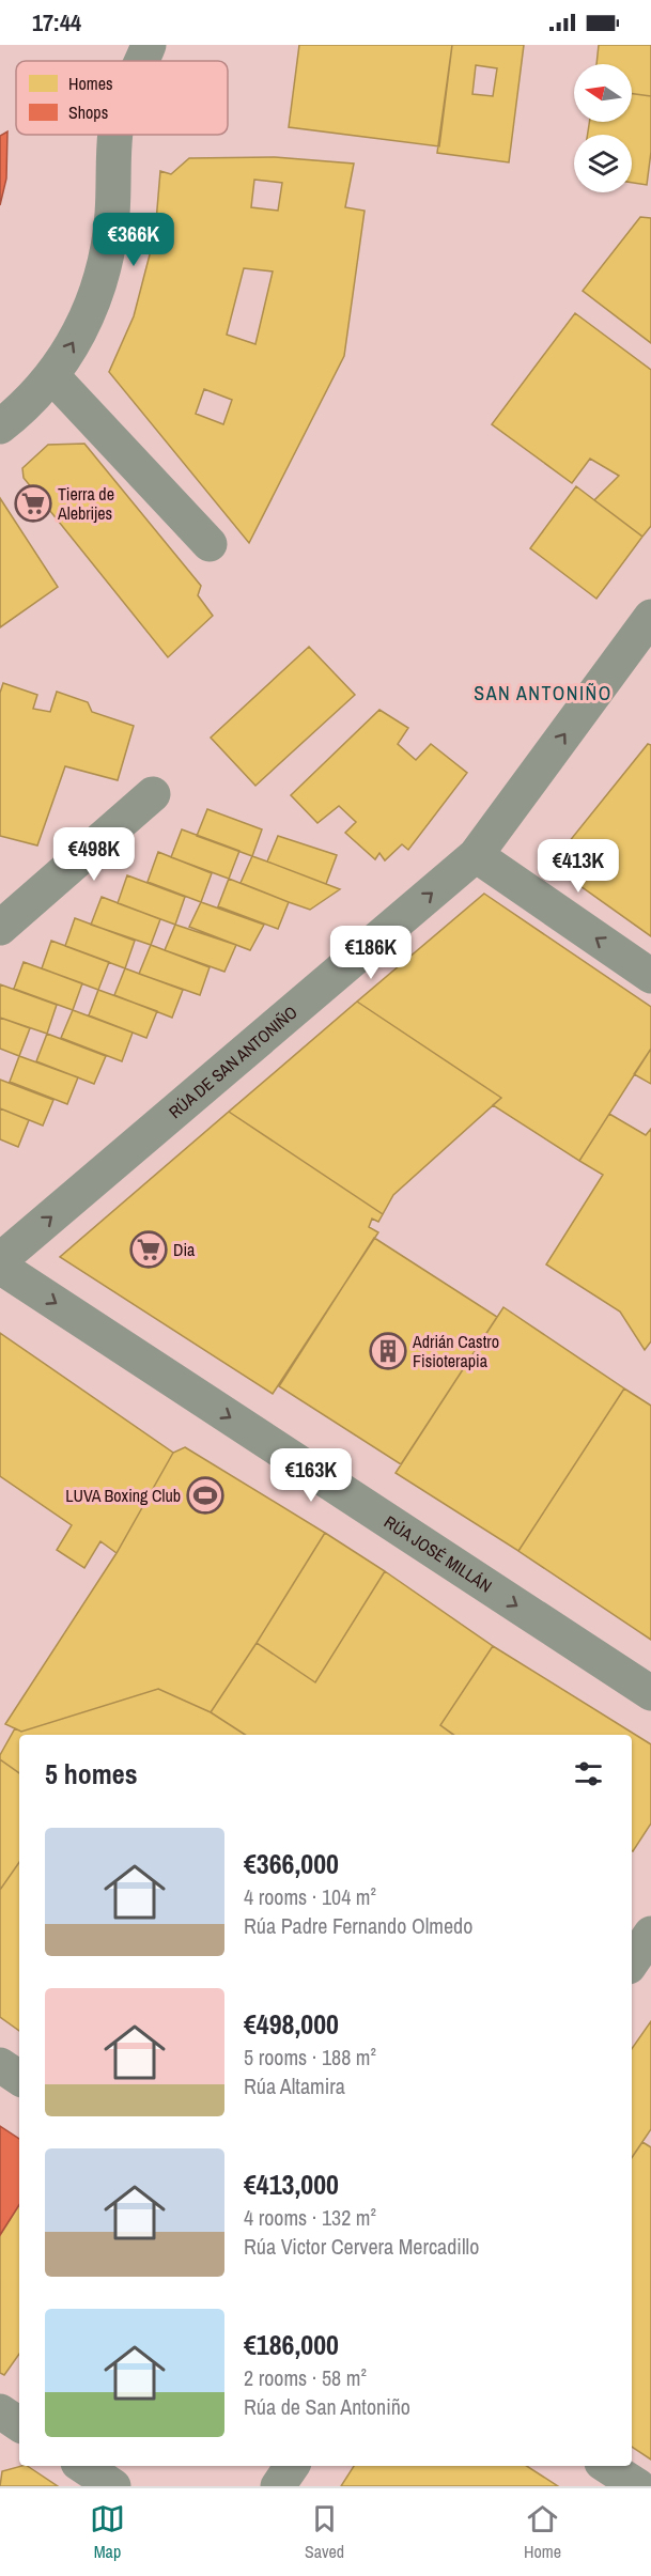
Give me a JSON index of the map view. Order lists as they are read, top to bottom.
{
  "streets": {
    "street": ["RÚA DE SAN ANTONIÑO", "RÚA JOSÉ MILLÁN"]
  },
  "one_way": ["RÚA DE SAN ANTONIÑO", "RÚA JOSÉ MILLÁN"],
  "districts": ["SAN ANTONIÑO"],
  "places": {
    "supermarket": ["Tierra de Alebrijes", "Dia"],
    "building": ["Adrián Castro Fisioterapia"],
    "sports": ["LUVA Boxing Club"]
  },
  "legend": ["Homes", "Shops"],
  "north": "left",
  "page": {
    "status": "17:44",
    "price": [
      "€366K",
      "€498K",
      "€413K",
      "€186K",
      "€163K"
    ],
    "heading": "5 homes",
    "list": [
      {
        "name": "€366,000",
        "note": "4 rooms · 104 m² · Rúa Padre Fernando Olmedo"
      },
      {
        "name": "€498,000",
        "note": "5 rooms · 188 m² · Rúa Altamira"
      },
      {
        "name": "€413,000",
        "note": "4 rooms · 132 m² · Rúa Victor Cervera Mercadillo"
      },
      {
        "name": "€186,000",
        "note": "2 rooms · 58 m² · Rúa de San Antoniño"
      }
    ],
    "tabs": ["Map", "Saved", "Home"]
  }
}
